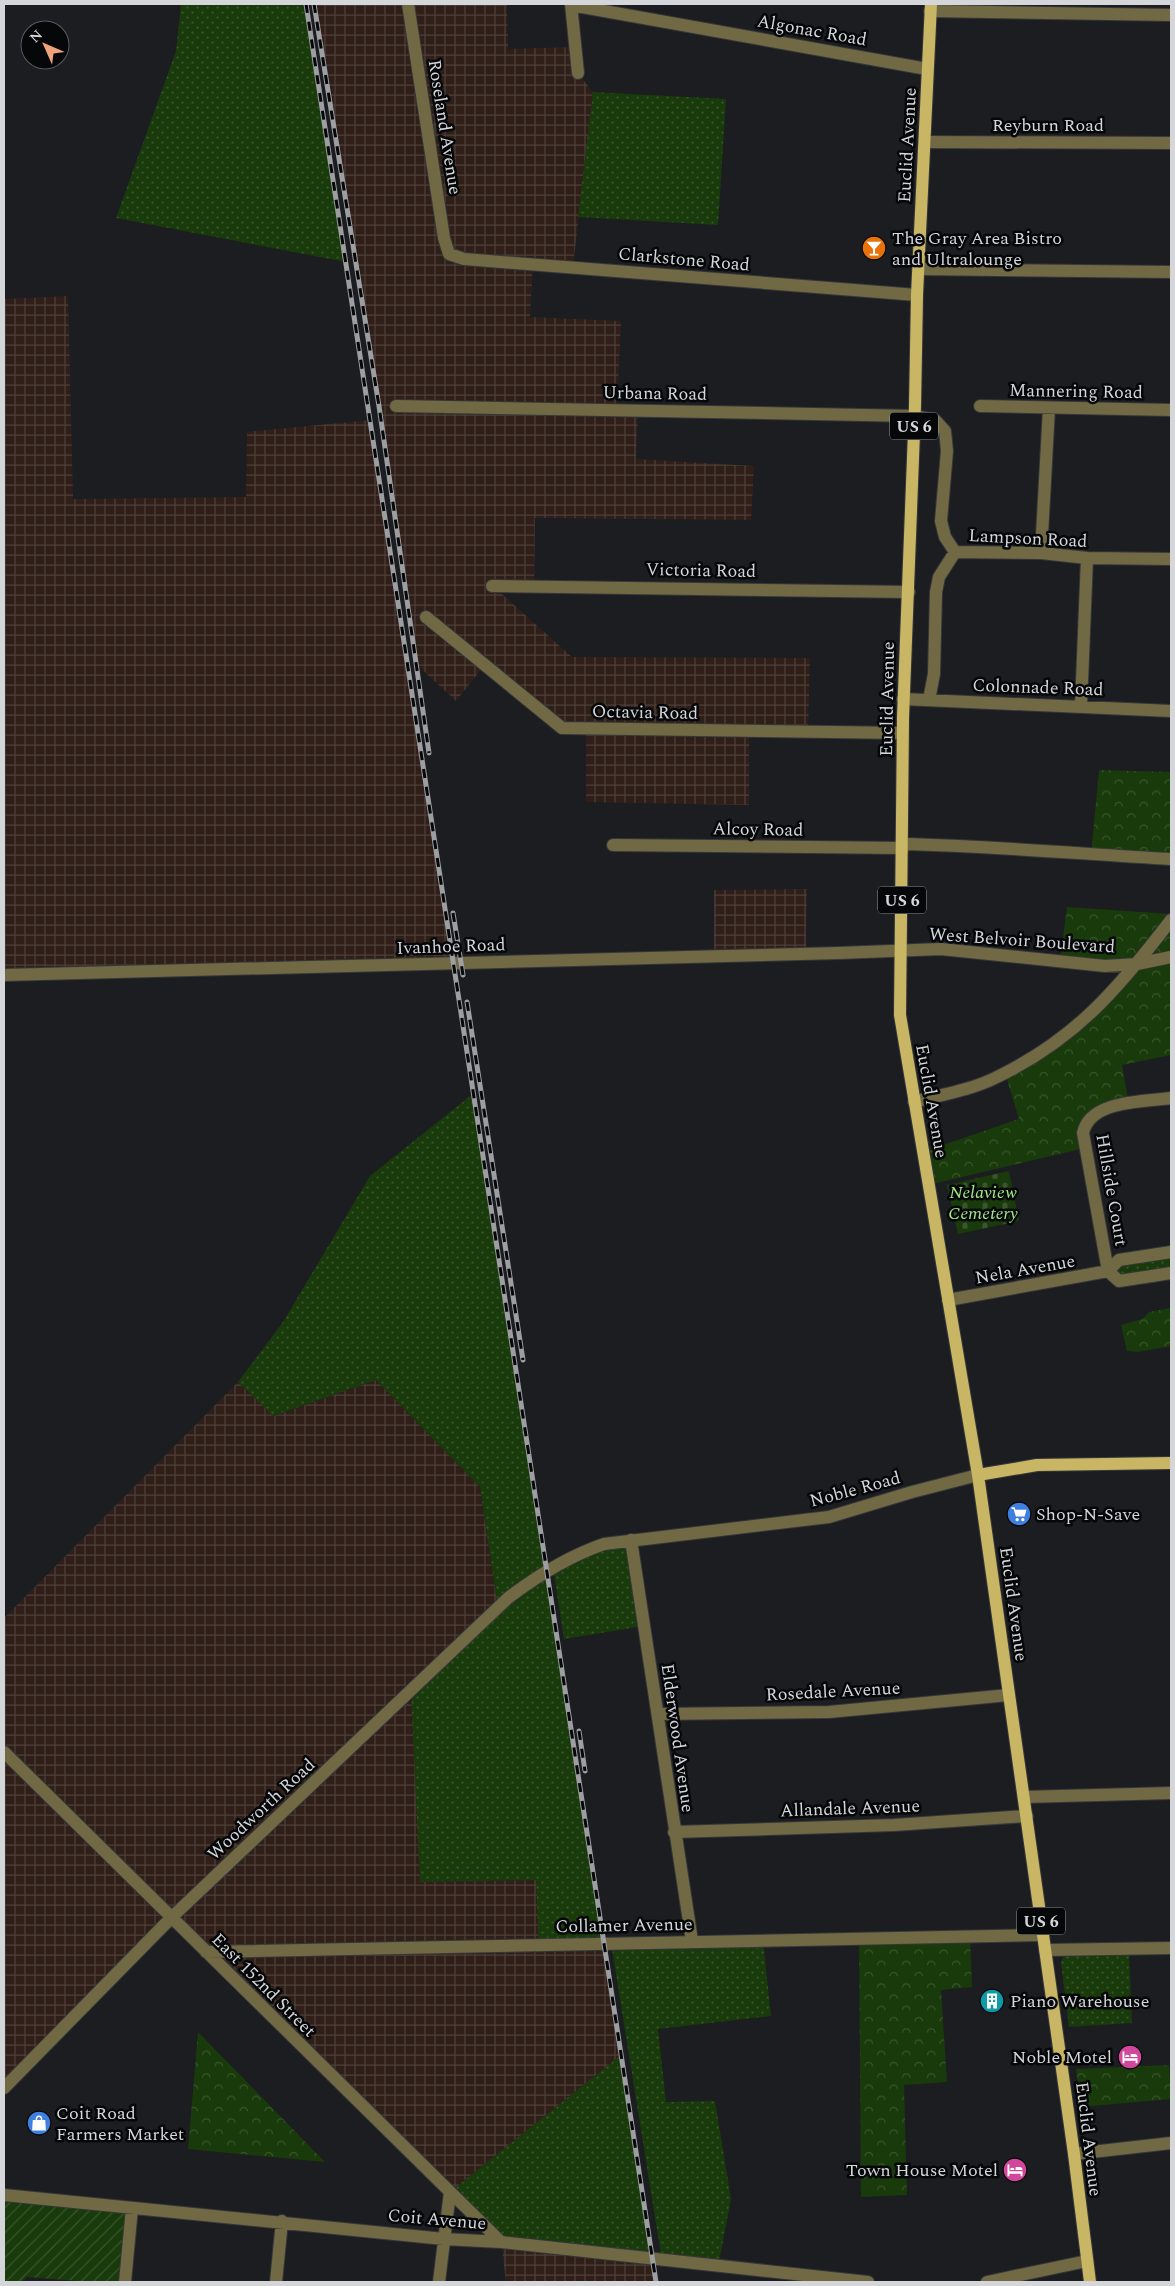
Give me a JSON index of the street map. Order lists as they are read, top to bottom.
{
  "streets": {
    "main road": ["Euclid Avenue", "US 6", "Noble Road"],
    "street": [
      "Algonac Road",
      "Reyburn Road",
      "Roseland Avenue",
      "Clarkstone Road",
      "Mannering Road",
      "Urbana Road",
      "Lampson Road",
      "Victoria Road",
      "Colonnade Road",
      "Octavia Road",
      "Alcoy Road",
      "West Belvoir Boulevard",
      "Ivanhoe Road",
      "Hillside Court",
      "Nela Avenue",
      "Rosedale Avenue",
      "Elderwood Avenue",
      "Allandale Avenue",
      "Woodworth Road",
      "Collamer Avenue",
      "East 152nd Street",
      "Coit Avenue"
    ]
  },
  "crossings": [
    ["Algonac Road", "Euclid Avenue"],
    ["Reyburn Road", "Euclid Avenue"],
    ["Roseland Avenue", "Clarkstone Road"],
    ["Euclid Avenue", "Clarkstone Road"],
    ["Euclid Avenue", "Urbana Road"],
    ["Euclid Avenue", "Lampson Road"],
    ["Euclid Avenue", "Victoria Road"],
    ["Euclid Avenue", "Colonnade Road"],
    ["Euclid Avenue", "Octavia Road"],
    ["Euclid Avenue", "Alcoy Road"],
    ["Euclid Avenue", "West Belvoir Boulevard"],
    ["Euclid Avenue", "Ivanhoe Road"],
    ["Euclid Avenue", "Nela Avenue"],
    ["Euclid Avenue", "Noble Road"],
    ["Euclid Avenue", "Rosedale Avenue"],
    ["Euclid Avenue", "Allandale Avenue"],
    ["Euclid Avenue", "Collamer Avenue"],
    ["Urbana Road", "Lampson Road"],
    ["West Belvoir Boulevard", "Ivanhoe Road"],
    ["Hillside Court", "Nela Avenue"],
    ["Noble Road", "Elderwood Avenue"],
    ["Noble Road", "Woodworth Road"],
    ["Rosedale Avenue", "Elderwood Avenue"],
    ["Elderwood Avenue", "Allandale Avenue"],
    ["Elderwood Avenue", "Collamer Avenue"],
    ["Woodworth Road", "East 152nd Street"],
    ["Collamer Avenue", "East 152nd Street"],
    ["East 152nd Street", "Coit Avenue"]
  ],
  "parks": ["Nelaview Cemetery"],
  "places": {
    "bar": ["The Gray Area Bistro and Ultralounge"],
    "supermarket": ["Shop-N-Save"],
    "building": ["Piano Warehouse"],
    "hotel": ["Noble Motel", "Town House Motel"],
    "shop": ["Coit Road Farmers Market"]
  },
  "north": "top left"
}
